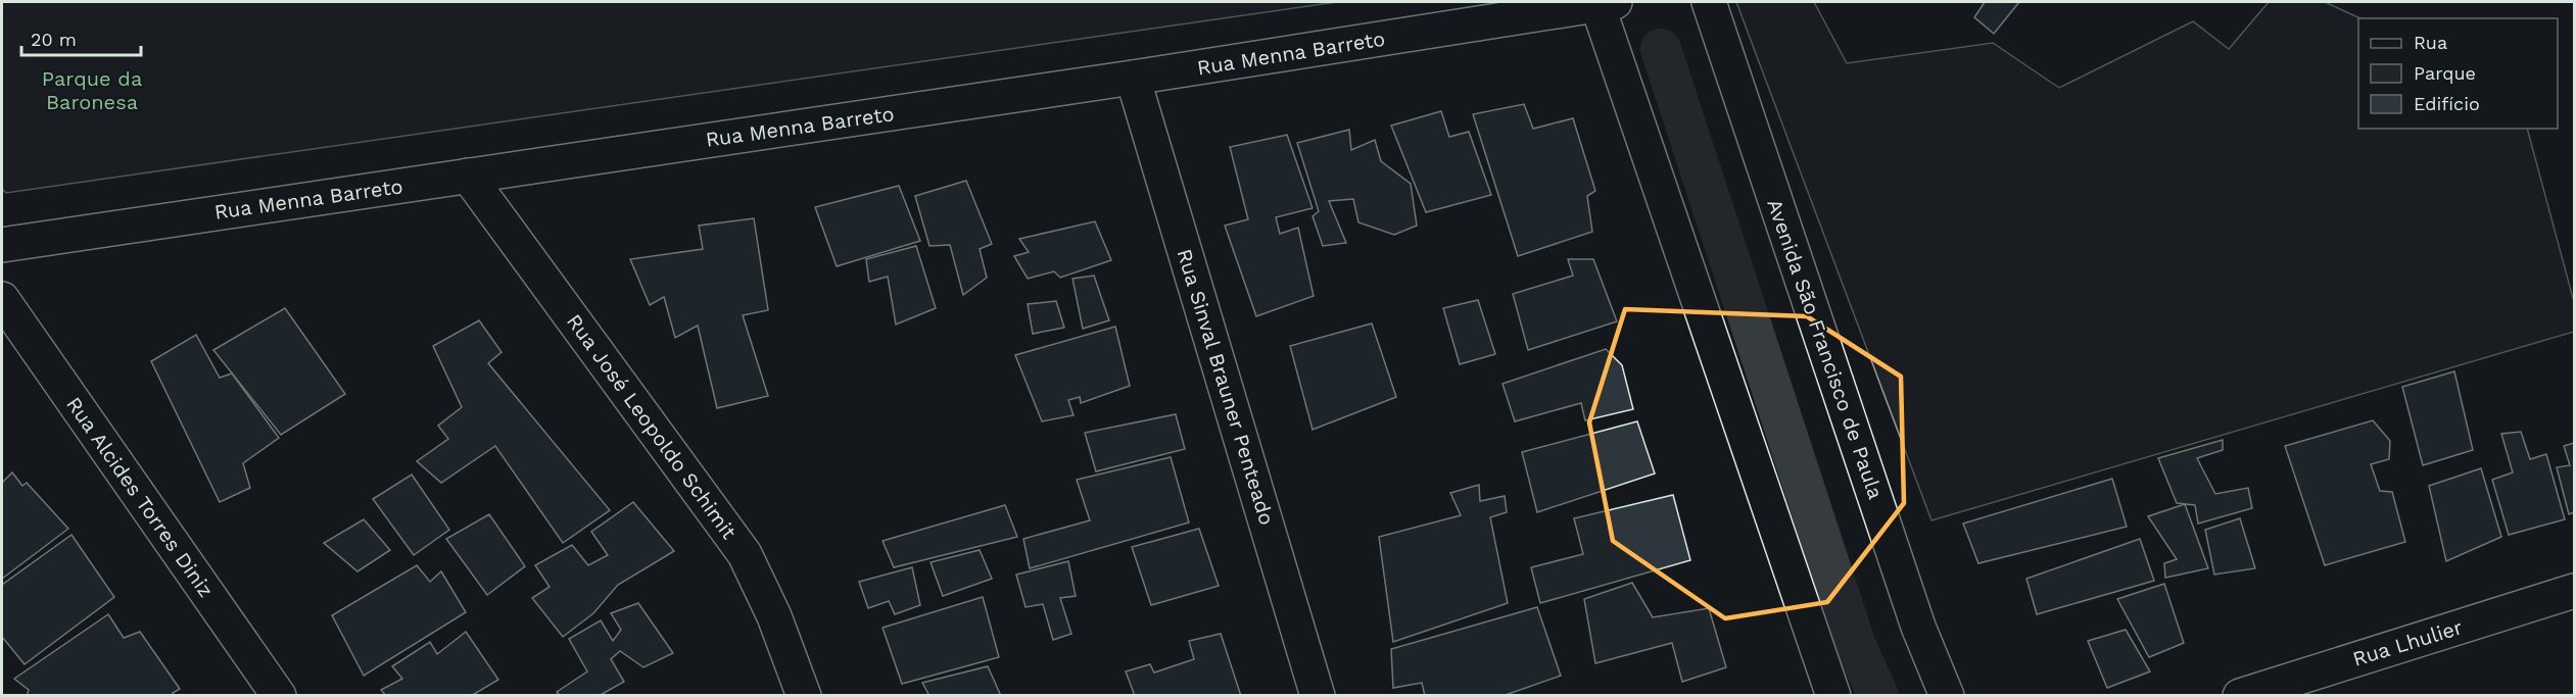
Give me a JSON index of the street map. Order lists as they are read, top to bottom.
{
  "streets": {
    "street": [
      "Rua Menna Barreto",
      "Avenida São Francisco de Paula",
      "Rua Sinval Brauner Penteado",
      "Rua José Leopoldo Schimit",
      "Rua Alcides Torres Diniz",
      "Rua Lhulier"
    ]
  },
  "crossings": [
    ["Rua Menna Barreto", "Rua Sinval Brauner Penteado"],
    ["Rua Menna Barreto", "Rua José Leopoldo Schimit"]
  ],
  "parks": ["Parque da Baronesa"],
  "legend": ["Rua", "Parque", "Edifício"],
  "scale_bar": "20 m"
}
